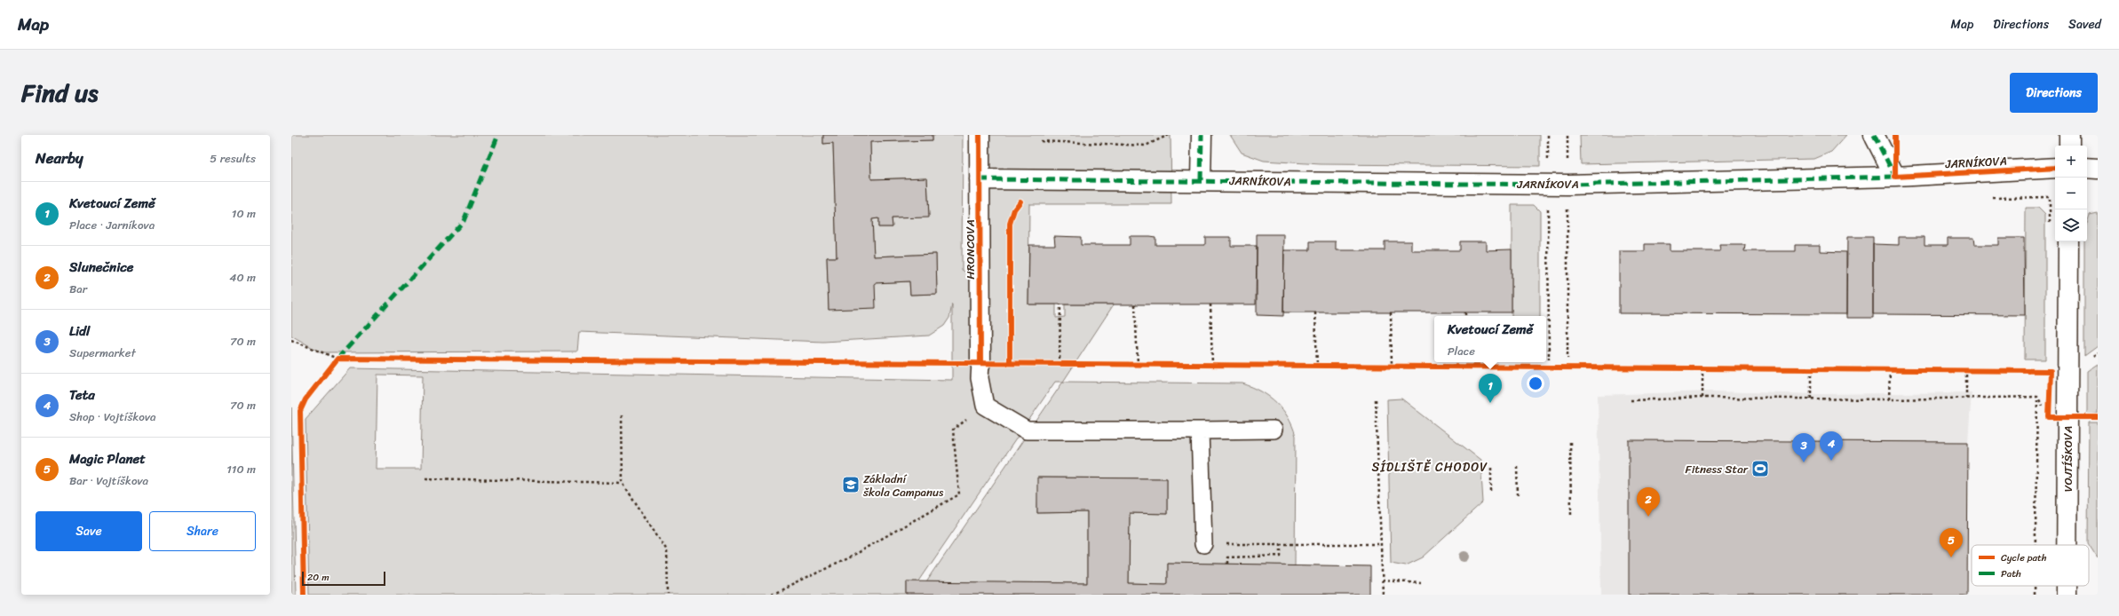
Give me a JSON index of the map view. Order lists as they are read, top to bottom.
{
  "streets": {
    "street": ["JARNÍKOVA", "HRONCOVA", "VOJTÍŠKOVA"]
  },
  "crossings": [
    ["JARNÍKOVA", "HRONCOVA"]
  ],
  "districts": ["SÍDLIŠTĚ CHODOV"],
  "places": {
    "sports": ["Fitness Star"],
    "school or university": ["Základní škola Campanus"]
  },
  "legend": ["Cycle path", "Path"],
  "scale_bar": "20 m",
  "page": {
    "header": "Map",
    "nav": ["Map", "Directions", "Saved"],
    "title": "Find us",
    "buttons": [
      "Directions",
      ["Save", "Share"]
    ],
    "heading": ["Nearby", "5 results"],
    "map_buttons": ["+", "−"],
    "list": [
      {
        "mark": "1",
        "name": "Kvetoucí Země",
        "note": "Place · Jarníkova",
        "value": "10 m"
      },
      {
        "mark": "2",
        "name": "Slunečnice",
        "note": "Bar",
        "value": "40 m"
      },
      {
        "mark": "3",
        "name": "Lidl",
        "note": "Supermarket",
        "value": "70 m"
      },
      {
        "mark": "4",
        "name": "Teta",
        "note": "Shop · Vojtíškova",
        "value": "70 m"
      },
      {
        "mark": "5",
        "name": "Magic Planet",
        "note": "Bar · Vojtíškova",
        "value": "110 m"
      }
    ],
    "popup": ["Kvetoucí Země", "Place"],
    "pins": [
      "1",
      "4",
      "3",
      "2",
      "5"
    ],
    "scale": "20 m"
  }
}
